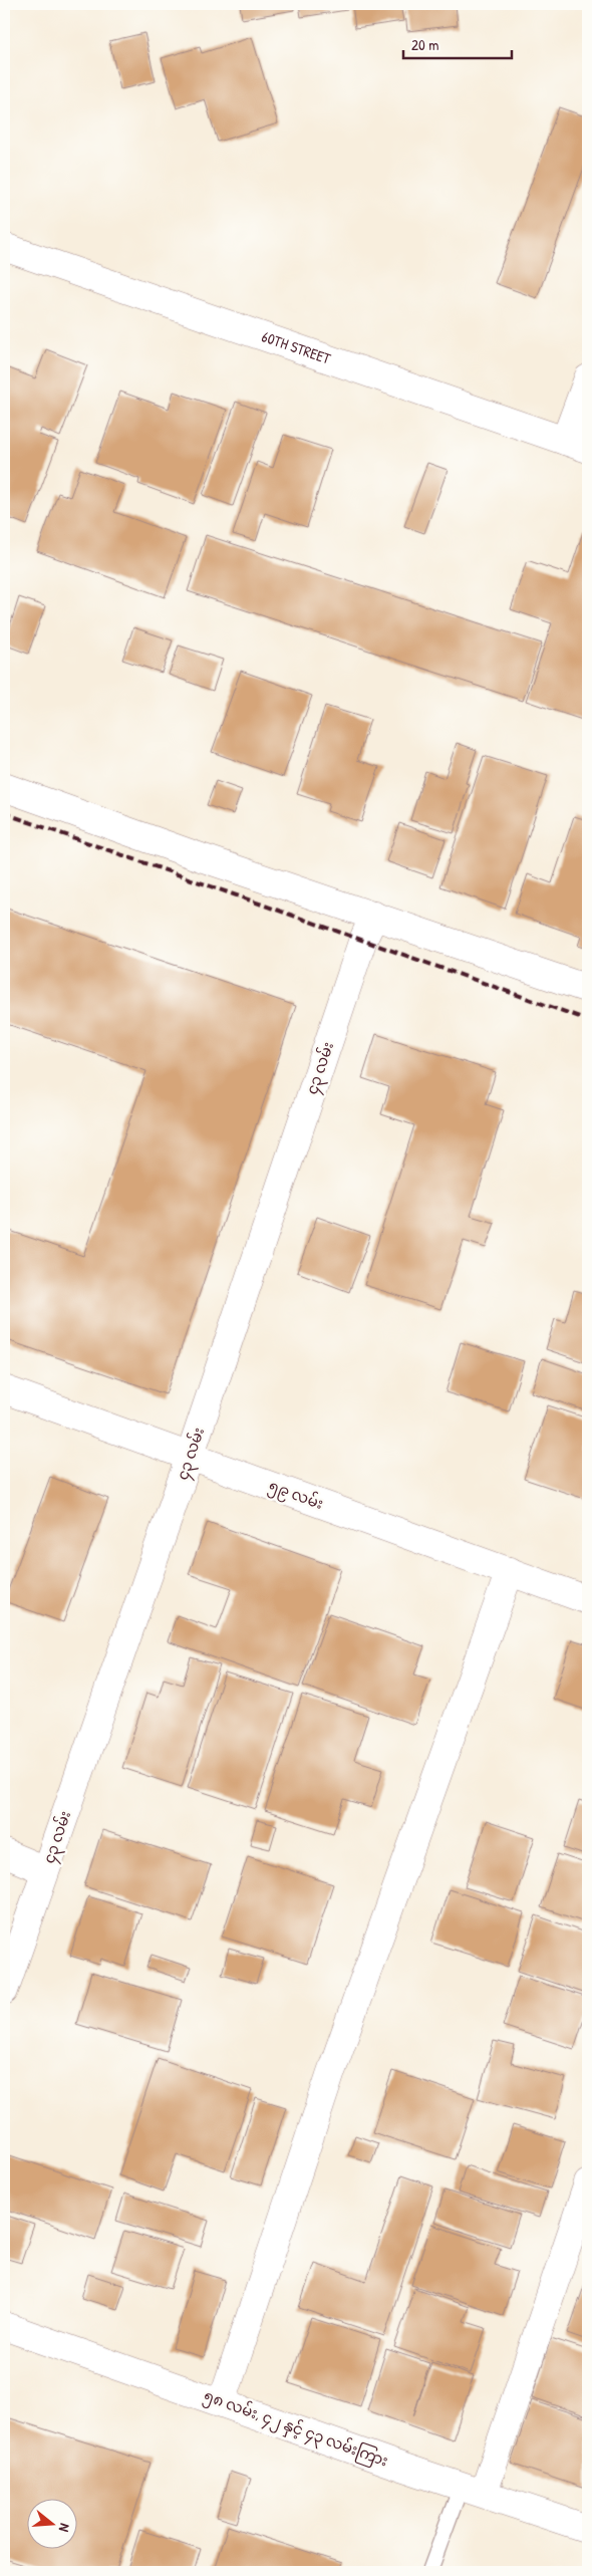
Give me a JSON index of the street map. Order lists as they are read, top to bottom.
{
  "streets": {
    "street": [
      "60TH STREET",
      "၄၃ လမ်း",
      "၅၉ လမ်း",
      "၅၈ လမ်း, ၄၂ နှင့် ၄၃ လမ်းကြား"
    ]
  },
  "crossings": [
    ["၄၃ လမ်း", "၅၉ လမ်း"]
  ],
  "scale_bar": "20 m",
  "north": "right"
}
